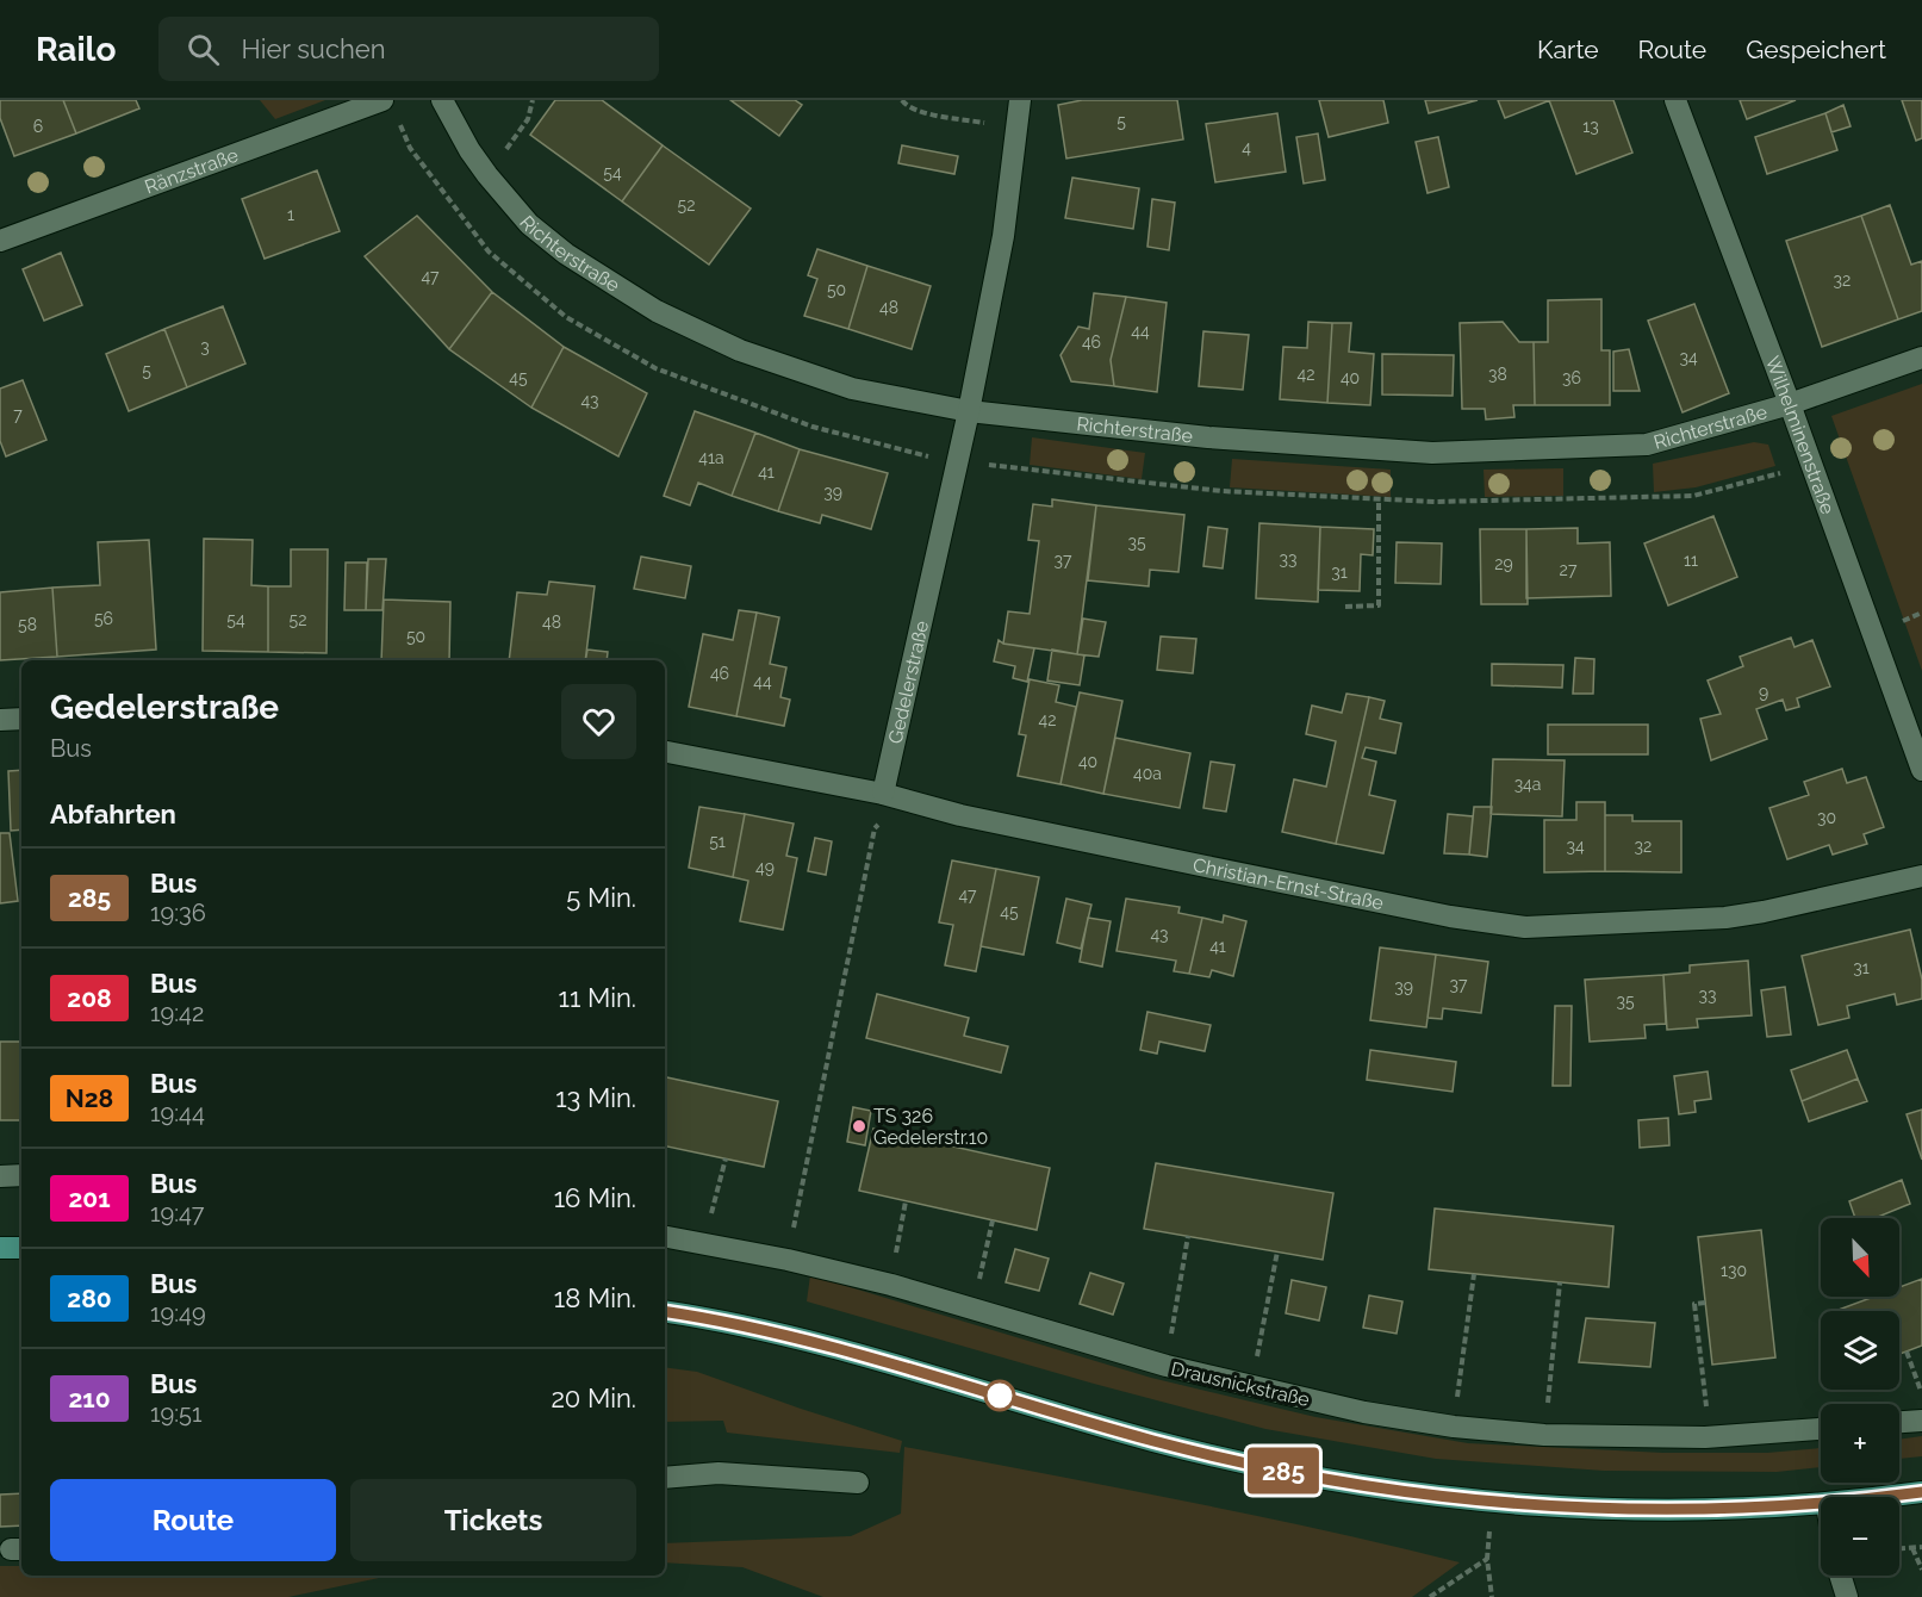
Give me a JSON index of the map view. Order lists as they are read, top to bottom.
{
  "streets": {
    "street": [
      "Ränzstraße",
      "Richterstraße",
      "Wilhelminenstraße",
      "Gedelerstraße",
      "Christian-Ernst-Straße",
      "Drausnickstraße"
    ]
  },
  "crossings": [
    ["Richterstraße", "Wilhelminenstraße"],
    ["Richterstraße", "Gedelerstraße"],
    ["Gedelerstraße", "Christian-Ernst-Straße"]
  ],
  "places": ["TS 326 Gedelerstr.10"],
  "lines": ["bus line 285"],
  "house_numbers": [
    "5",
    "6",
    "13",
    "4",
    "54",
    "52",
    "1",
    "47",
    "32",
    "50",
    "48",
    "44",
    "46",
    "3",
    "34",
    "5",
    "42",
    "38",
    "45",
    "40",
    "36",
    "43",
    "7",
    "41a",
    "41",
    "39",
    "35",
    "33",
    "37",
    "11",
    "29",
    "27",
    "31",
    "56",
    "54",
    "52",
    "48",
    "58",
    "50",
    "46",
    "44",
    "9",
    "42",
    "40",
    "40a",
    "34a",
    "30",
    "51",
    "34",
    "32",
    "49",
    "47",
    "45",
    "43",
    "41",
    "31",
    "37",
    "39",
    "33",
    "35",
    "130"
  ],
  "north": "bottom right",
  "page": {
    "header": "Railo",
    "search": "Hier suchen",
    "nav": ["Karte", "Route", "Gespeichert"],
    "on_map": "285",
    "heading": [
      ["Gedelerstraße", "Bus"],
      "Abfahrten"
    ],
    "list": [
      {
        "mark": "285",
        "name": "Bus",
        "note": "19:36",
        "value": "5 Min."
      },
      {
        "mark": "208",
        "name": "Bus",
        "note": "19:42",
        "value": "11 Min."
      },
      {
        "mark": "N28",
        "name": "Bus",
        "note": "19:44",
        "value": "13 Min."
      },
      {
        "mark": "201",
        "name": "Bus",
        "note": "19:47",
        "value": "16 Min."
      },
      {
        "mark": "280",
        "name": "Bus",
        "note": "19:49",
        "value": "18 Min."
      },
      {
        "mark": "210",
        "name": "Bus",
        "note": "19:51",
        "value": "20 Min."
      }
    ],
    "map_buttons": ["+", "−"],
    "buttons": ["Route", "Tickets"]
  }
}
